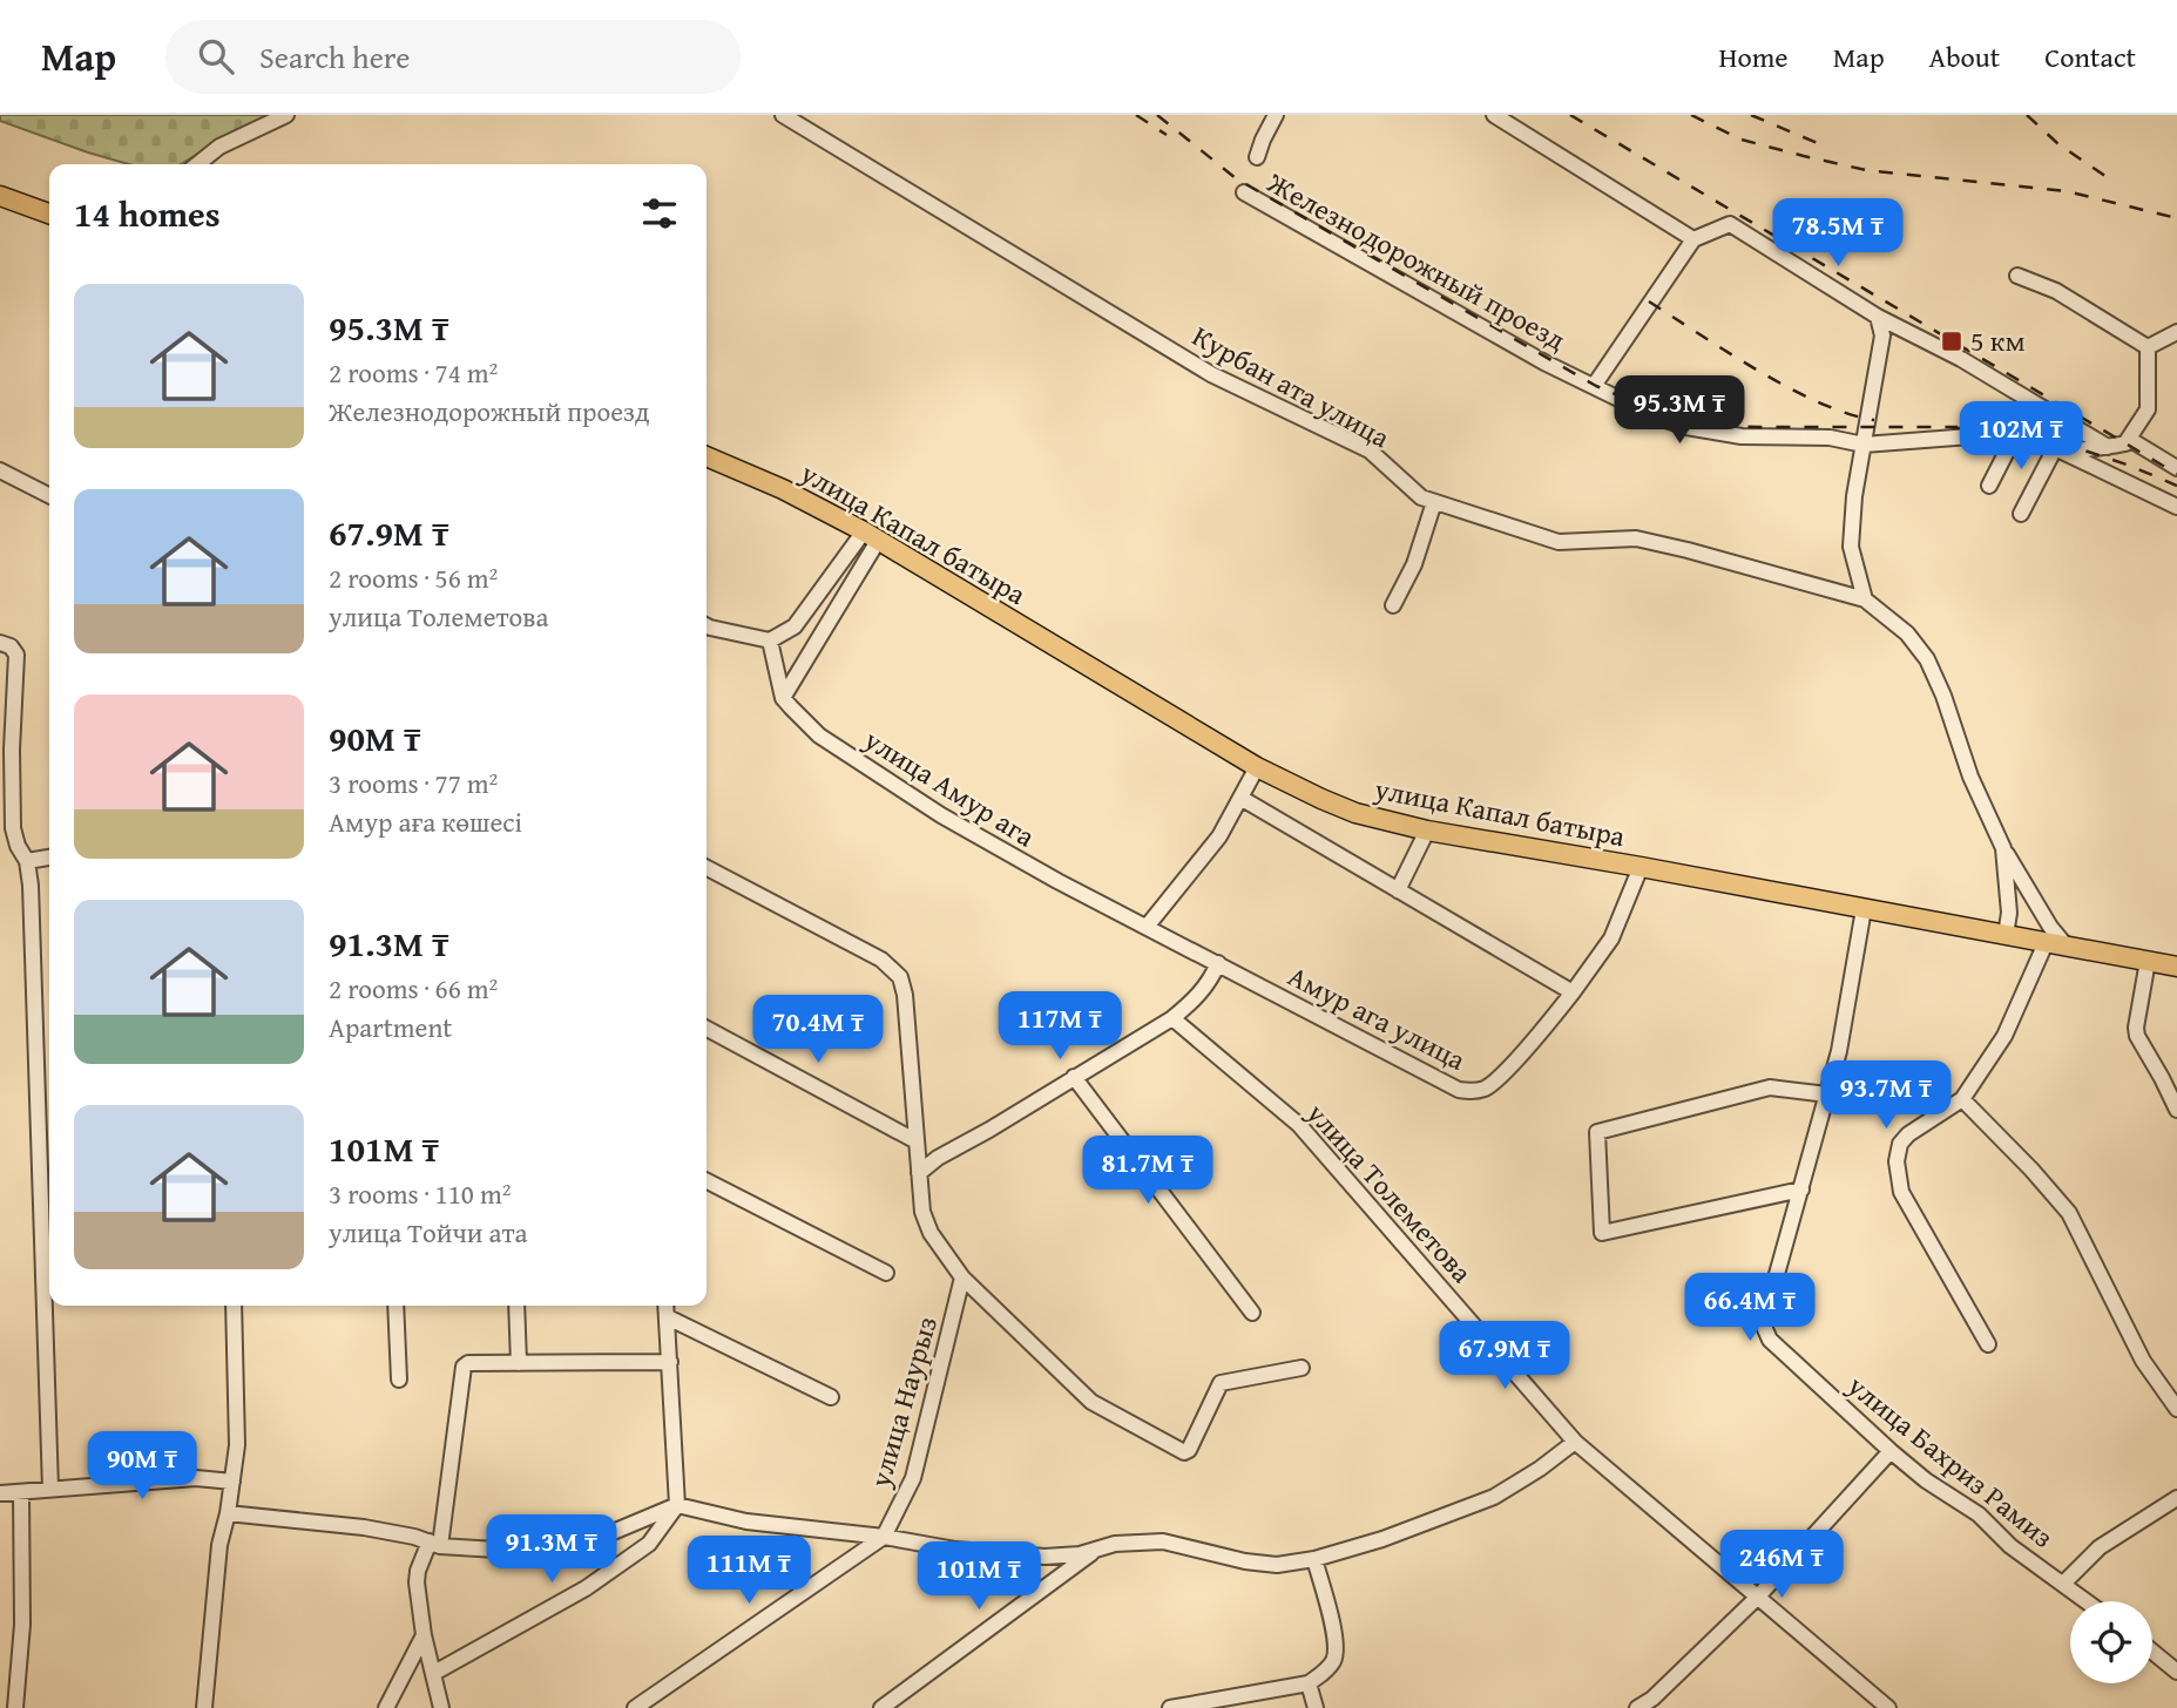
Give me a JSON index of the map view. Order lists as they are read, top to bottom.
{
  "streets": {
    "main road": ["улица Капал батыра"],
    "street": [
      "Железнодорожный проезд",
      "Курбан ата улица",
      "улица Амур ага",
      "Амур ага улица",
      "улица Толеметова",
      "улица Наурыз",
      "улица Бахриз Рамиз"
    ]
  },
  "crossings": [
    ["улица Капал батыра", "улица Бахриз Рамиз"],
    ["улица Амур ага", "Амур ага улица"]
  ],
  "places": {
    "transit": ["5 км"]
  },
  "page": {
    "header": "Map",
    "search": "Search here",
    "nav": [
      "Home",
      "Map",
      "About",
      "Contact"
    ],
    "heading": "14 homes",
    "price": [
      "78.5M ₸",
      "95.3M ₸",
      "102M ₸",
      "117M ₸",
      "70.4M ₸",
      "93.7M ₸",
      "81.7M ₸",
      "66.4M ₸",
      "67.9M ₸",
      "90M ₸",
      "91.3M ₸",
      "246M ₸",
      "111M ₸",
      "101M ₸"
    ],
    "list": [
      {
        "name": "95.3M ₸",
        "note": "2 rooms · 74 m² · Железнодорожный проезд"
      },
      {
        "name": "67.9M ₸",
        "note": "2 rooms · 56 m² · улица Толеметова"
      },
      {
        "name": "90M ₸",
        "note": "3 rooms · 77 m² · Амур аға көшесі"
      },
      {
        "name": "91.3M ₸",
        "note": "2 rooms · 66 m² · Apartment"
      },
      {
        "name": "101M ₸",
        "note": "3 rooms · 110 m² · улица Тойчи ата"
      }
    ]
  }
}
